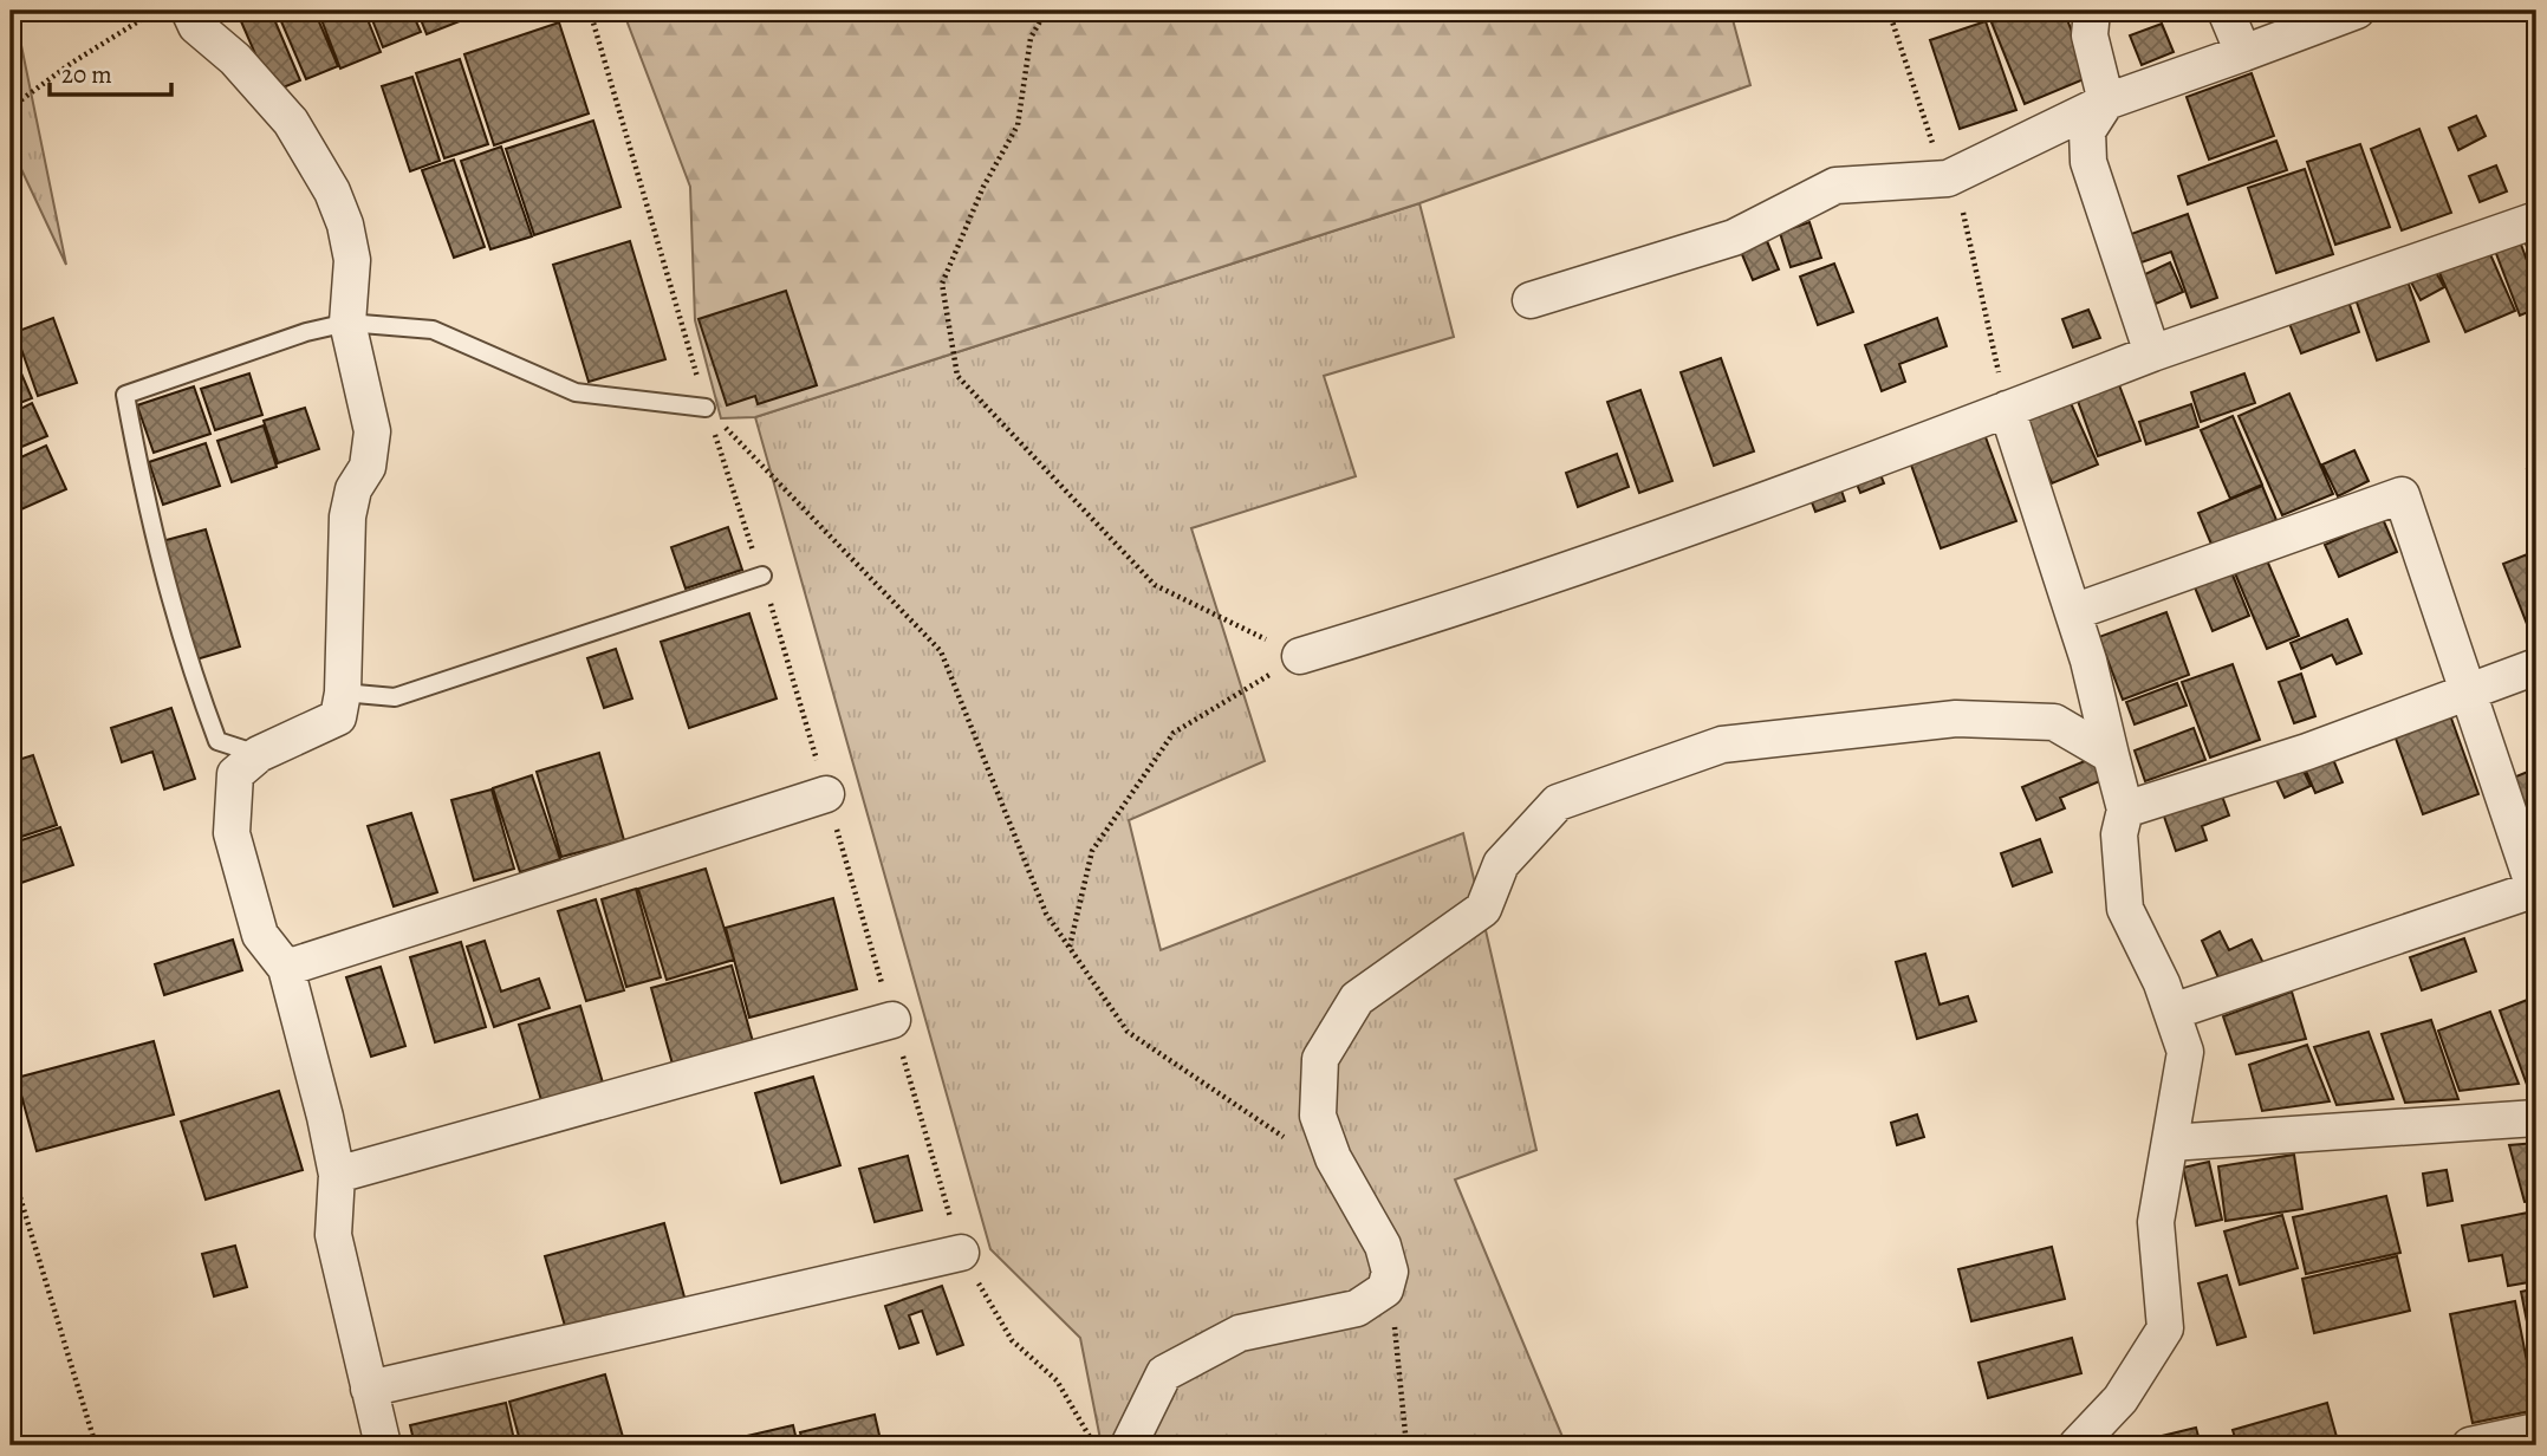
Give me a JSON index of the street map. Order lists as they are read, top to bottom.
{
  "scale_bar": "20 m"
}
